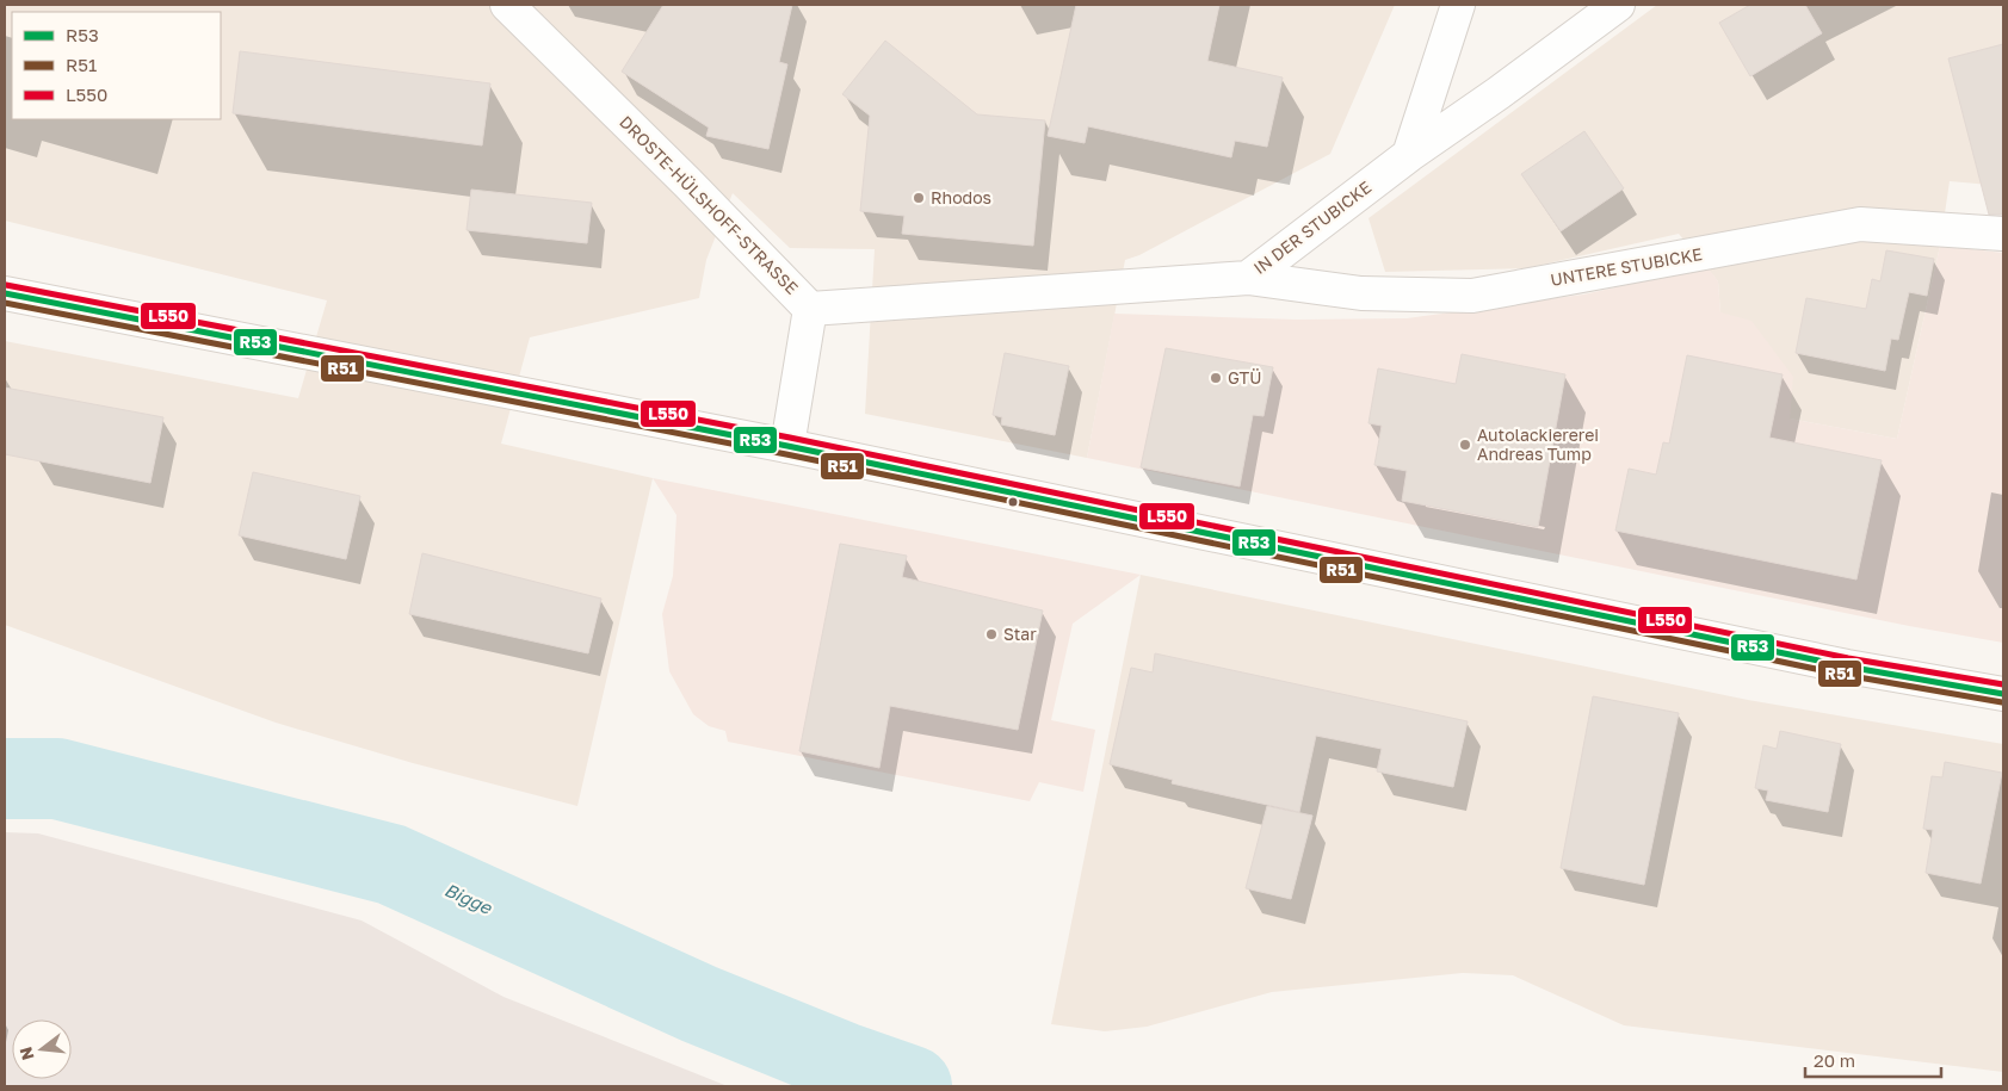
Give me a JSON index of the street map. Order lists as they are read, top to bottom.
{
  "streets": {
    "street": ["DROSTE-HÜLSHOFF-STRASSE", "IN DER STUBICKE", "UNTERE STUBICKE"]
  },
  "crossings": [
    ["DROSTE-HÜLSHOFF-STRASSE", "IN DER STUBICKE"],
    ["IN DER STUBICKE", "UNTERE STUBICKE"]
  ],
  "water": ["Bigge"],
  "places": [
    "Rhodos",
    "GTÜ",
    "Autolackiererei Andreas Tump",
    "Star"
  ],
  "lines": ["transit line L550", "transit line R53", "transit line R51"],
  "legend": ["R53", "R51", "L550"],
  "scale_bar": "20 m",
  "north": "left"
}
